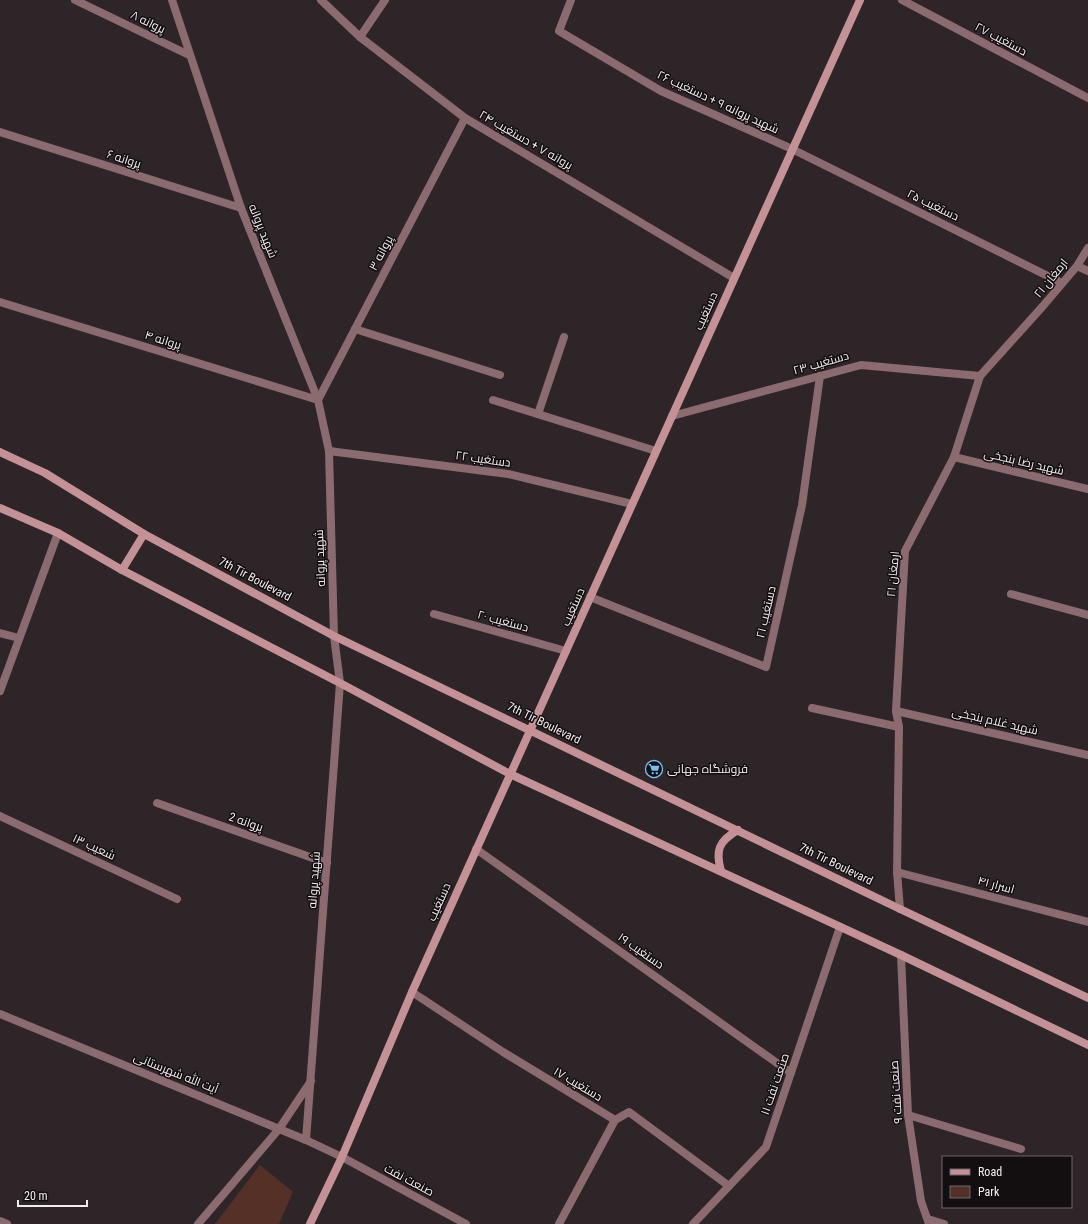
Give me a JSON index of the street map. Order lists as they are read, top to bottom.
{
  "streets": {
    "main road": ["دستغیب", "7th Tir Boulevard"],
    "street": [
      "پروانه ۸",
      "دستغیب ۲۷",
      "شهید پروانه ۹ + دستغیب ۲۶",
      "پروانه ۷ + دستغیب ۲۴",
      "پروانه ۶",
      "دستغیب ۲۵",
      "شهید پروانه",
      "پروانه ۳",
      "ارمغان ۲۱",
      "پروانه ۴",
      "دستغیب ۲۳",
      "دستغیب ۲۲",
      "شهید رضا بنجخی",
      "دستغیب ۲۱",
      "دستغیب ۲۰",
      "شهید غلام بنجخی",
      "پروانه 2",
      "شعیب ۱۳",
      "اسرار ۴۱",
      "دستغیب ۱۹",
      "آیت الله شهرستانی",
      "دستغیب ۱۷",
      "صنعت نفت ۱۱",
      "صنعت نفت ۹",
      "صنعت نفت"
    ]
  },
  "crossings": [
    ["پروانه ۸", "شهید پروانه"],
    ["شهید پروانه ۹ + دستغیب ۲۶", "دستغیب ۲۵"],
    ["شهید پروانه ۹ + دستغیب ۲۶", "دستغیب"],
    ["پروانه ۷ + دستغیب ۲۴", "پروانه ۳"],
    ["پروانه ۷ + دستغیب ۲۴", "دستغیب"],
    ["پروانه ۶", "شهید پروانه"],
    ["دستغیب ۲۵", "ارمغان ۲۱"],
    ["دستغیب ۲۵", "دستغیب"],
    ["شهید پروانه", "پروانه ۳"],
    ["شهید پروانه", "پروانه ۴"],
    ["شهید پروانه", "دستغیب ۲۲"],
    ["شهید پروانه", "7th Tir Boulevard"],
    ["شهید پروانه", "پروانه 2"],
    ["شهید پروانه", "آیت الله شهرستانی"],
    ["پروانه ۳", "پروانه ۴"],
    ["ارمغان ۲۱", "دستغیب ۲۳"],
    ["ارمغان ۲۱", "شهید رضا بنجخی"],
    ["ارمغان ۲۱", "7th Tir Boulevard"],
    ["ارمغان ۲۱", "شهید غلام بنجخی"],
    ["ارمغان ۲۱", "اسرار ۴۱"],
    ["دستغیب", "دستغیب ۲۳"],
    ["دستغیب", "دستغیب ۲۲"],
    ["دستغیب", "7th Tir Boulevard"],
    ["دستغیب", "دستغیب ۲۱"],
    ["دستغیب", "دستغیب ۲۰"],
    ["دستغیب", "دستغیب ۱۹"],
    ["دستغیب", "آیت الله شهرستانی"],
    ["دستغیب", "دستغیب ۱۷"],
    ["دستغیب", "صنعت نفت"],
    ["دستغیب ۲۳", "دستغیب ۲۱"],
    ["دستغیب ۱۹", "صنعت نفت ۱۱"],
    ["آیت الله شهرستانی", "صنعت نفت"]
  ],
  "places": {
    "supermarket": ["فروشگاه جهانی"]
  },
  "legend": ["Road", "Park"],
  "scale_bar": "20 m"
}
